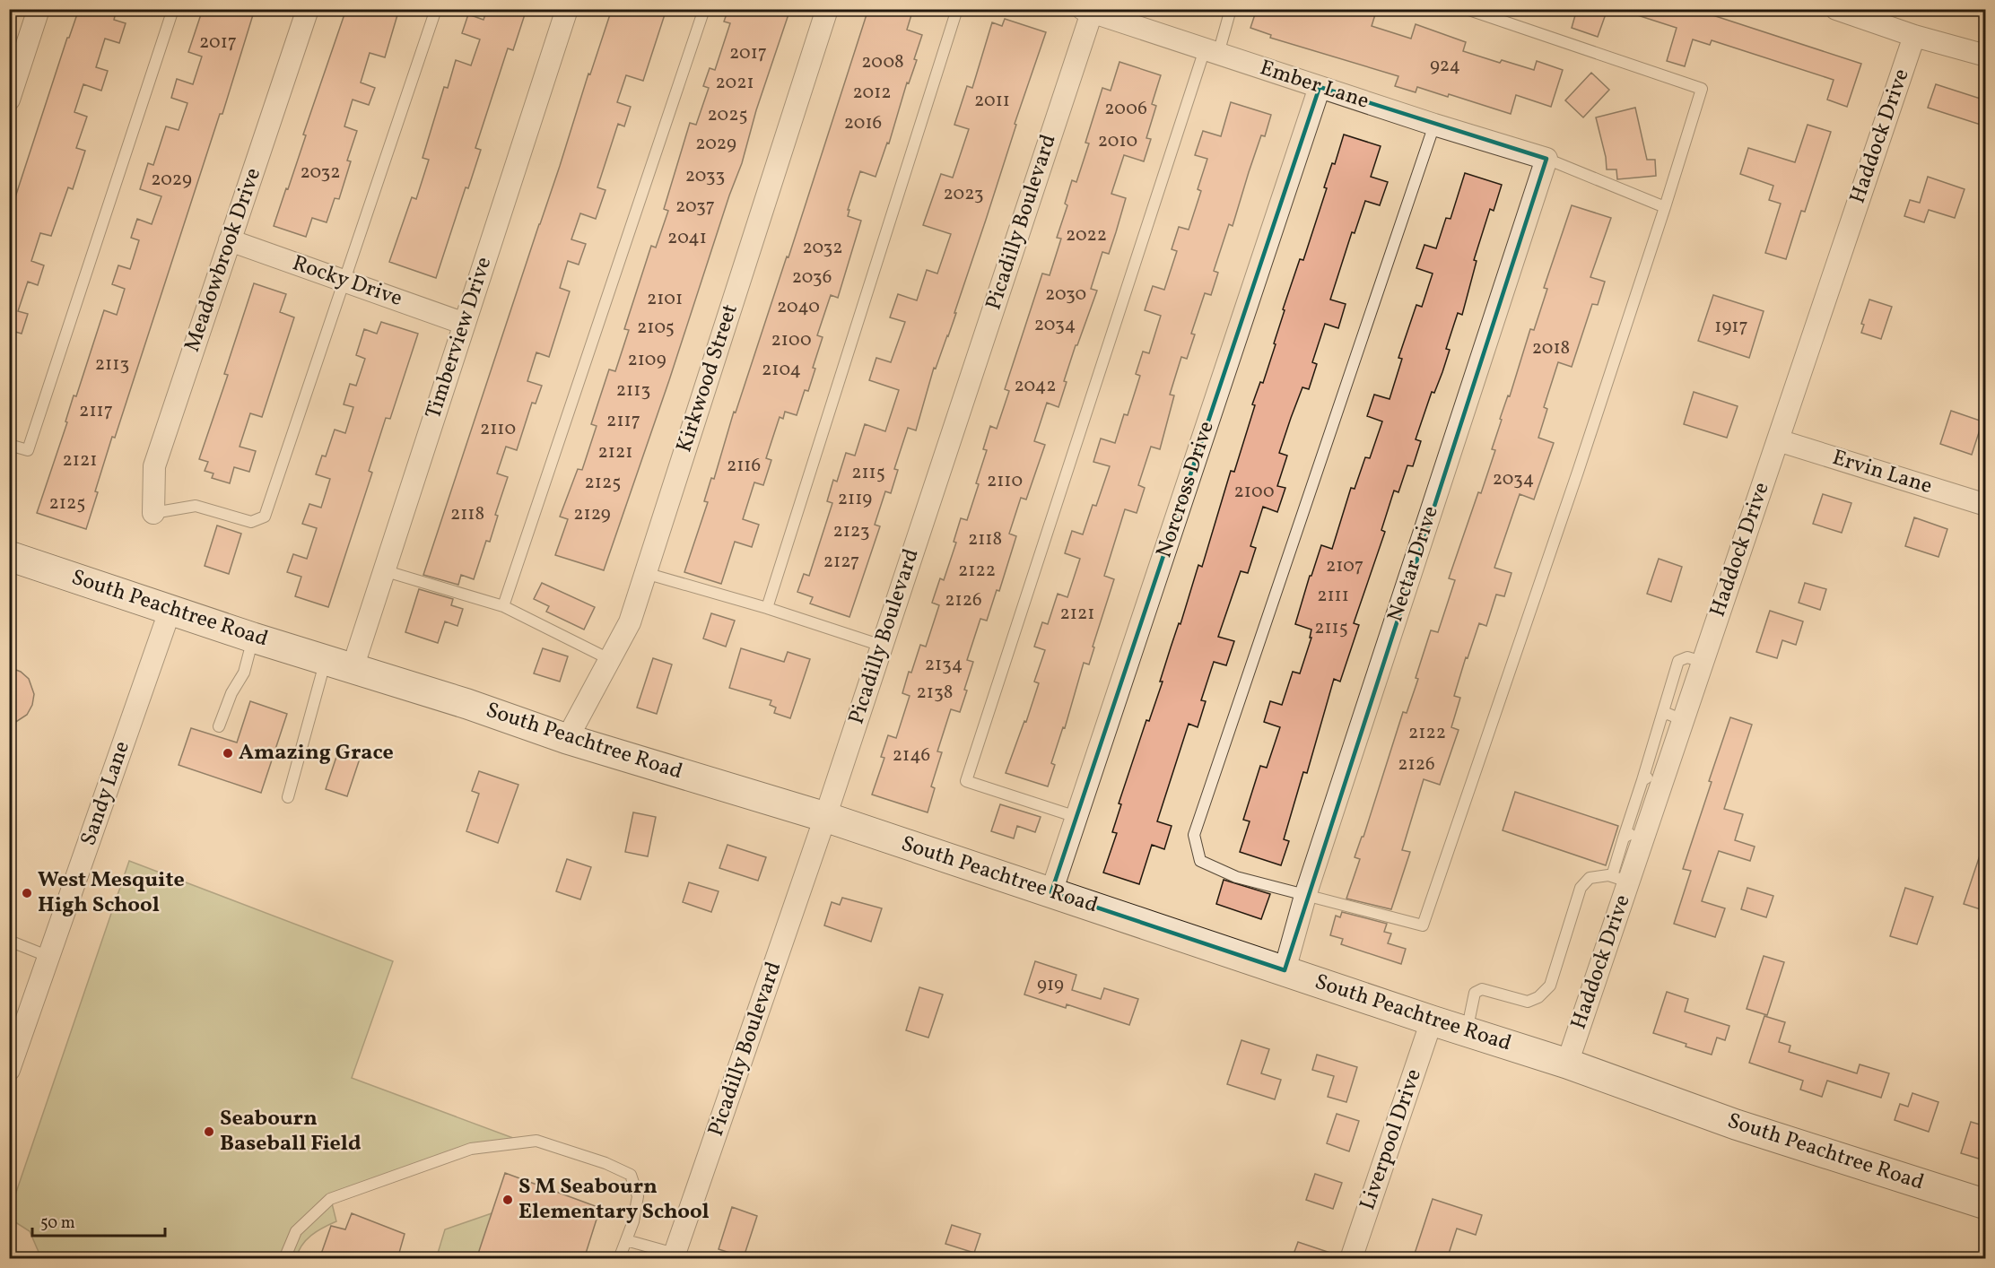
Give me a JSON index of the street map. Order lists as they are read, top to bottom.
{
  "streets": {
    "main road": ["South Peachtree Road"],
    "street": [
      "Ember Lane",
      "Haddock Drive",
      "Picadilly Boulevard",
      "Meadowbrook Drive",
      "Rocky Drive",
      "Timberview Drive",
      "Kirkwood Street",
      "Ervin Lane",
      "Norcross Drive",
      "Nectar Drive",
      "Sandy Lane",
      "Liverpool Drive"
    ]
  },
  "crossings": [
    ["Ember Lane", "Picadilly Boulevard"],
    ["Ember Lane", "Norcross Drive"],
    ["Ember Lane", "Nectar Drive"],
    ["Haddock Drive", "Ervin Lane"],
    ["Haddock Drive", "South Peachtree Road"],
    ["Picadilly Boulevard", "South Peachtree Road"],
    ["Meadowbrook Drive", "Rocky Drive"],
    ["Rocky Drive", "Timberview Drive"],
    ["Timberview Drive", "South Peachtree Road"],
    ["Kirkwood Street", "South Peachtree Road"],
    ["Norcross Drive", "South Peachtree Road"],
    ["Nectar Drive", "South Peachtree Road"],
    ["South Peachtree Road", "Sandy Lane"],
    ["South Peachtree Road", "Liverpool Drive"]
  ],
  "places": [
    "Amazing Grace",
    "West Mesquite High School",
    "Seabourn Baseball Field",
    "S M Seabourn Elementary School"
  ],
  "house_numbers": [
    "2017",
    "2017",
    "2008",
    "924",
    "2021",
    "2012",
    "2011",
    "2006",
    "2025",
    "2016",
    "2010",
    "2029",
    "2032",
    "2033",
    "2029",
    "2023",
    "2037",
    "2022",
    "2041",
    "2032",
    "2036",
    "2030",
    "2101",
    "2040",
    "2034",
    "1917",
    "2105",
    "2100",
    "2018",
    "2109",
    "2113",
    "2104",
    "2042",
    "2113",
    "2117",
    "2117",
    "2110",
    "2121",
    "2121",
    "2116",
    "2115",
    "2034",
    "2110",
    "2125",
    "2100",
    "2119",
    "2125",
    "2118",
    "2129",
    "2123",
    "2118",
    "2127",
    "2107",
    "2122",
    "2111",
    "2126",
    "2121",
    "2115",
    "2134",
    "2138",
    "2122",
    "2146",
    "2126",
    "919"
  ],
  "scale_bar": "50 m"
}
